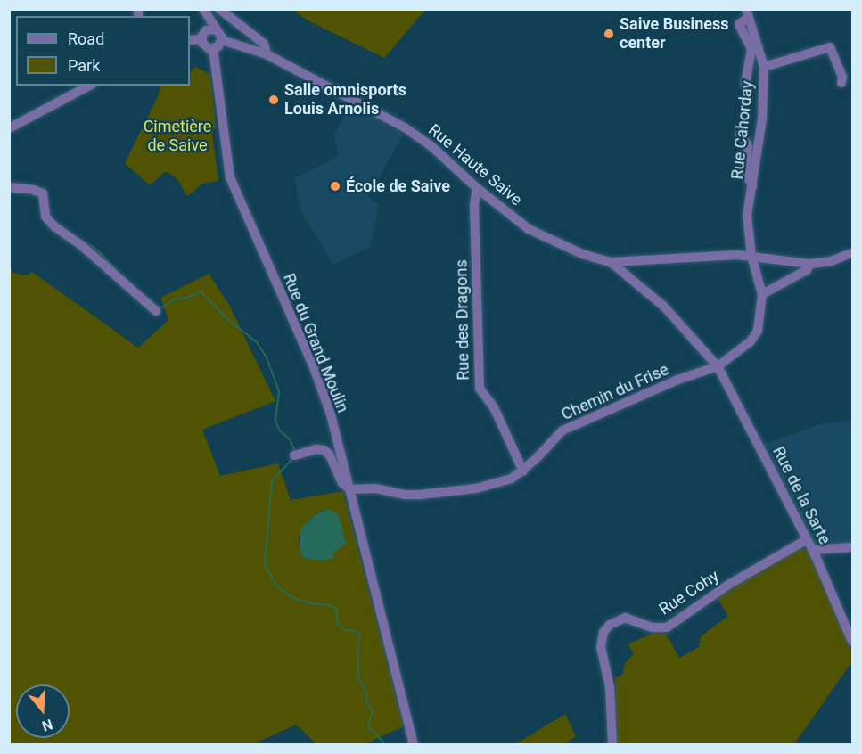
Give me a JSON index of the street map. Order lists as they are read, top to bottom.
{
  "streets": {
    "street": [
      "Rue Cahorday",
      "Rue Haute Saive",
      "Rue des Dragons",
      "Rue du Grand Moulin",
      "Chemin du Frise",
      "Rue de la Sarte",
      "Rue Cohy"
    ]
  },
  "crossings": [
    ["Rue Cahorday", "Rue Haute Saive"],
    ["Rue Haute Saive", "Rue des Dragons"],
    ["Rue Haute Saive", "Rue du Grand Moulin"],
    ["Rue Haute Saive", "Chemin du Frise"],
    ["Rue Haute Saive", "Rue de la Sarte"],
    ["Rue des Dragons", "Chemin du Frise"],
    ["Rue du Grand Moulin", "Chemin du Frise"],
    ["Chemin du Frise", "Rue de la Sarte"],
    ["Rue de la Sarte", "Rue Cohy"]
  ],
  "parks": ["Cimetière de Saive"],
  "places": ["Saive Business center", "Salle omnisports Louis Arnolis", "École de Saive"],
  "legend": ["Road", "Park"],
  "north": "bottom"
}
